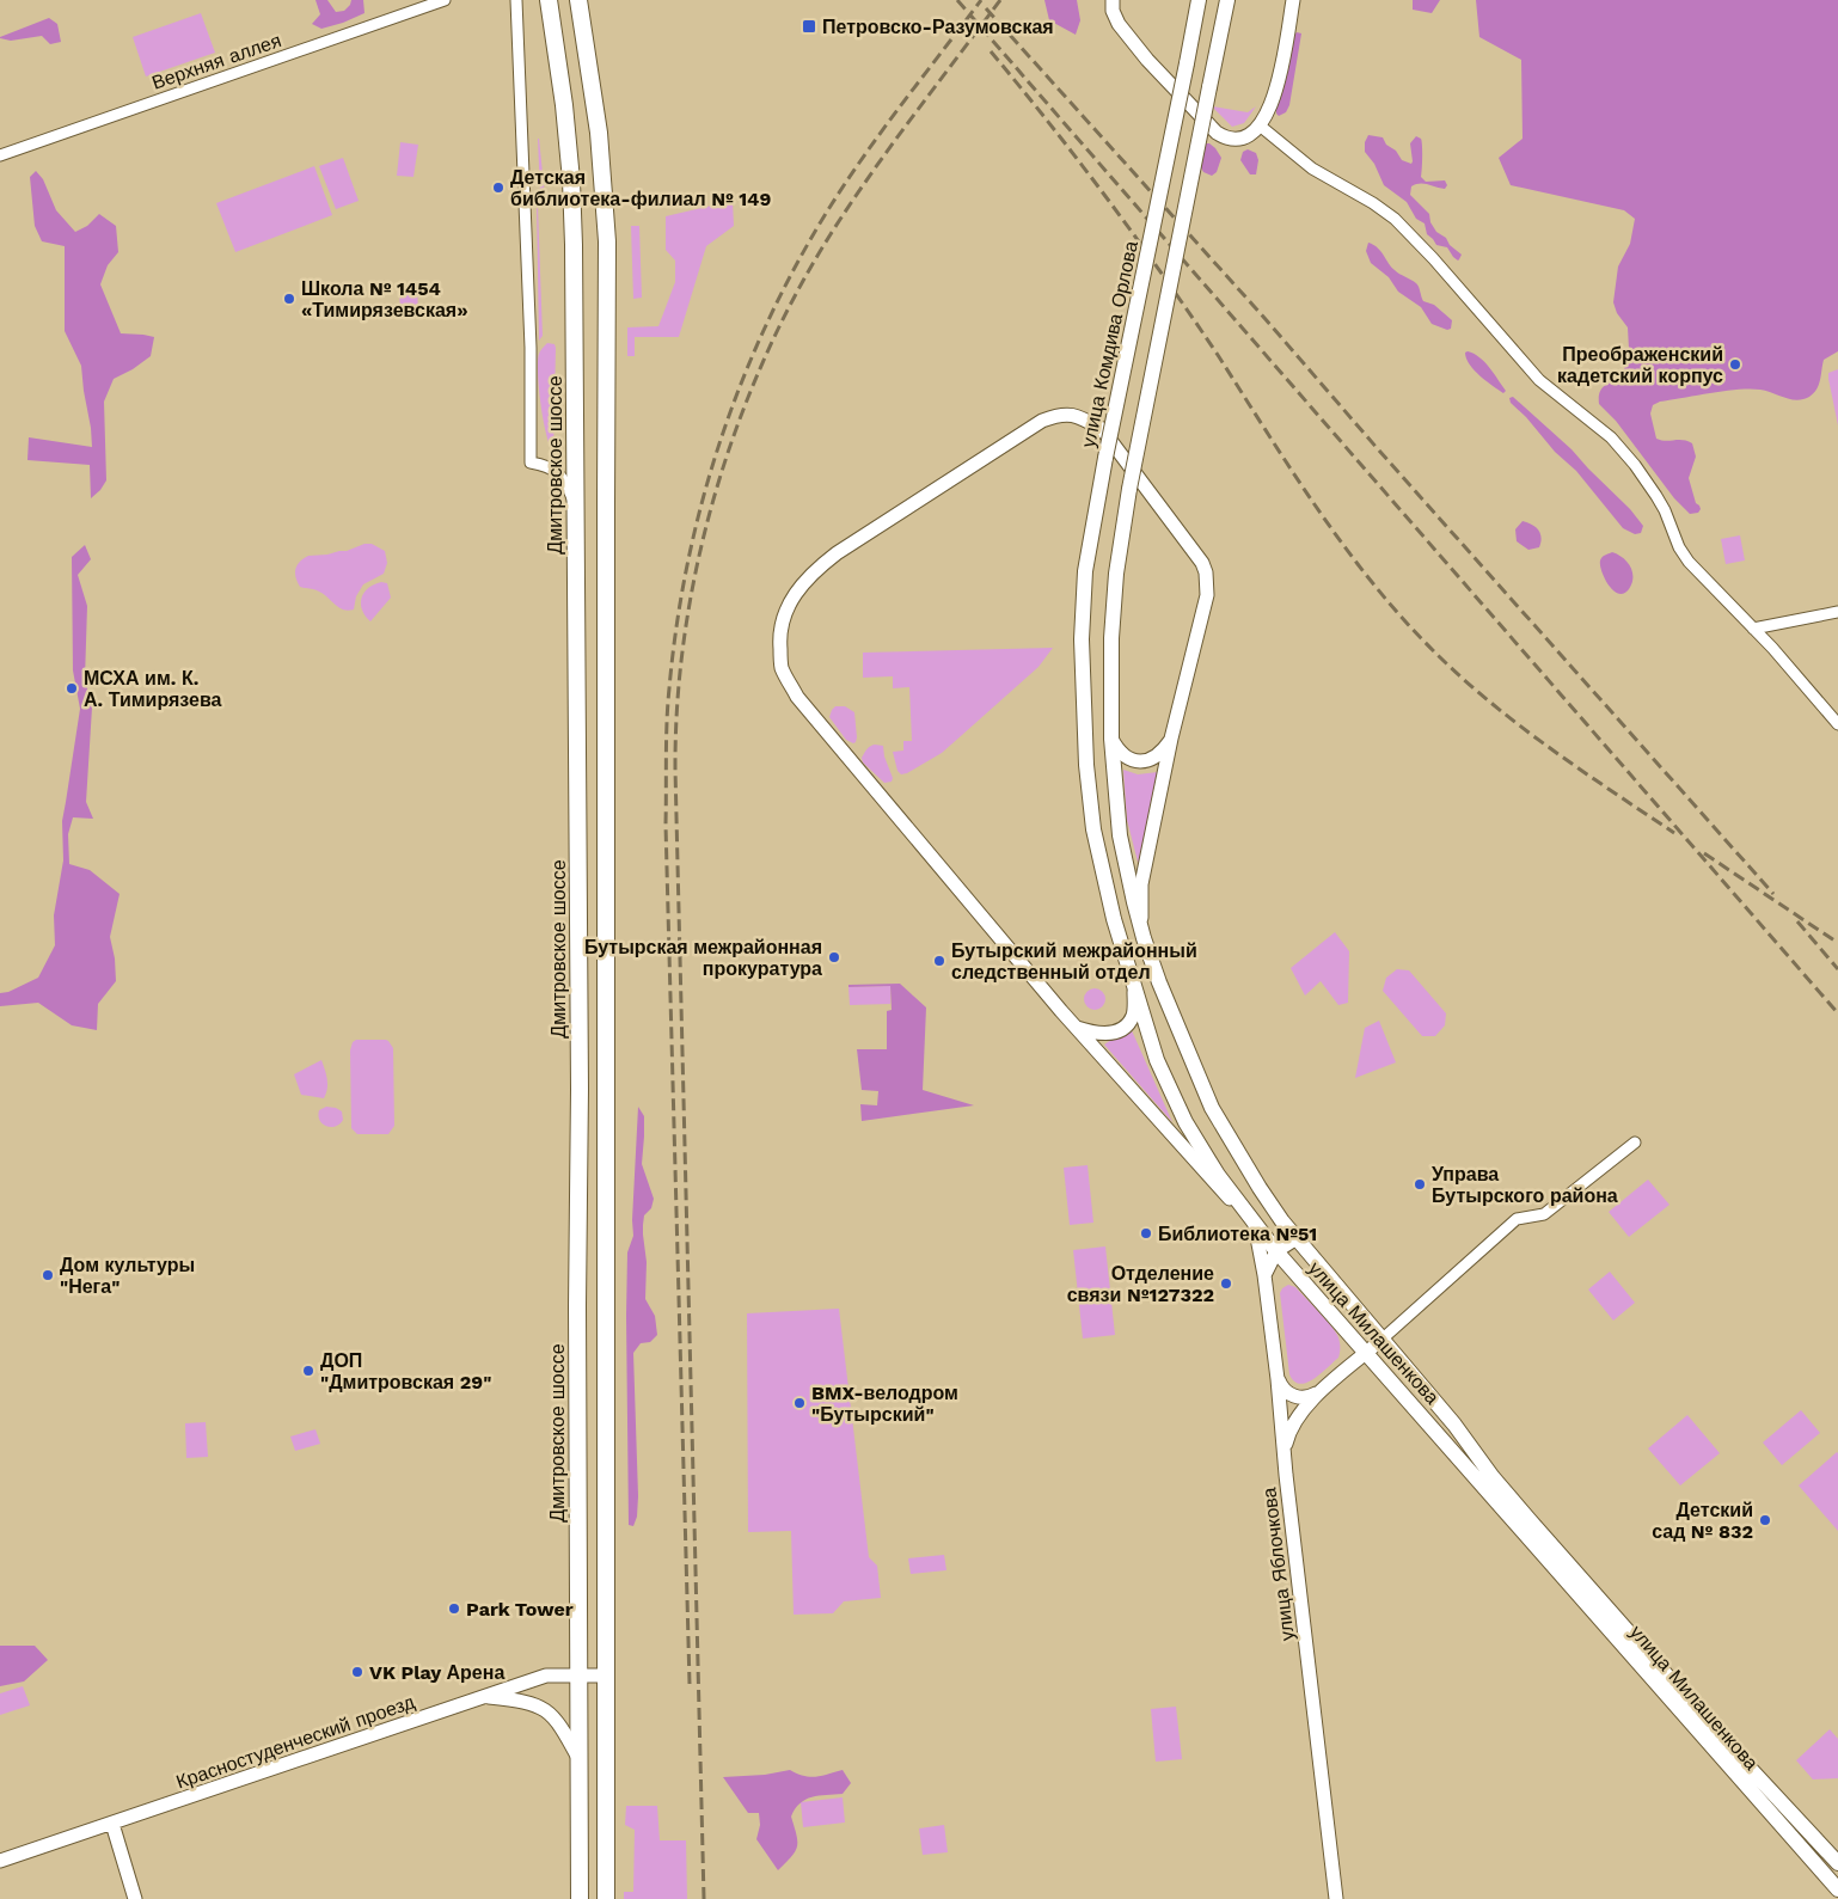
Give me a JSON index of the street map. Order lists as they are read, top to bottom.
{
  "streets": {
    "main road": ["улица Комдива Орлова", "Дмитровское шоссе", "улица Милашенкова"],
    "street": ["Верхняя аллея", "улица Яблочкова", "Красностуденческий проезд"]
  },
  "crossings": [
    ["улица Комдива Орлова", "улица Милашенкова"],
    ["Дмитровское шоссе", "Красностуденческий проезд"],
    ["улица Милашенкова", "улица Яблочкова"]
  ],
  "places": {
    "transit": ["Петровско-Разумовская"],
    "other": [
      "Детская библиотека-филиал № 149",
      "Школа № 1454 «Тимирязевская»",
      "Преображенский кадетский корпус",
      "МСХА им. К. А. Тимирязева",
      "Бутырская межрайонная прокуратура",
      "Бутырский межрайонный следственный отдел",
      "Управа Бутырского района",
      "Библиотека №51",
      "Дом культуры \"Нега\"",
      "Отделение связи №127322",
      "ДОП \"Дмитровская 29\"",
      "BMX-велодром \"Бутырский\"",
      "Детский сад № 832",
      "Park Tower",
      "VK Play Арена"
    ]
  }
}
